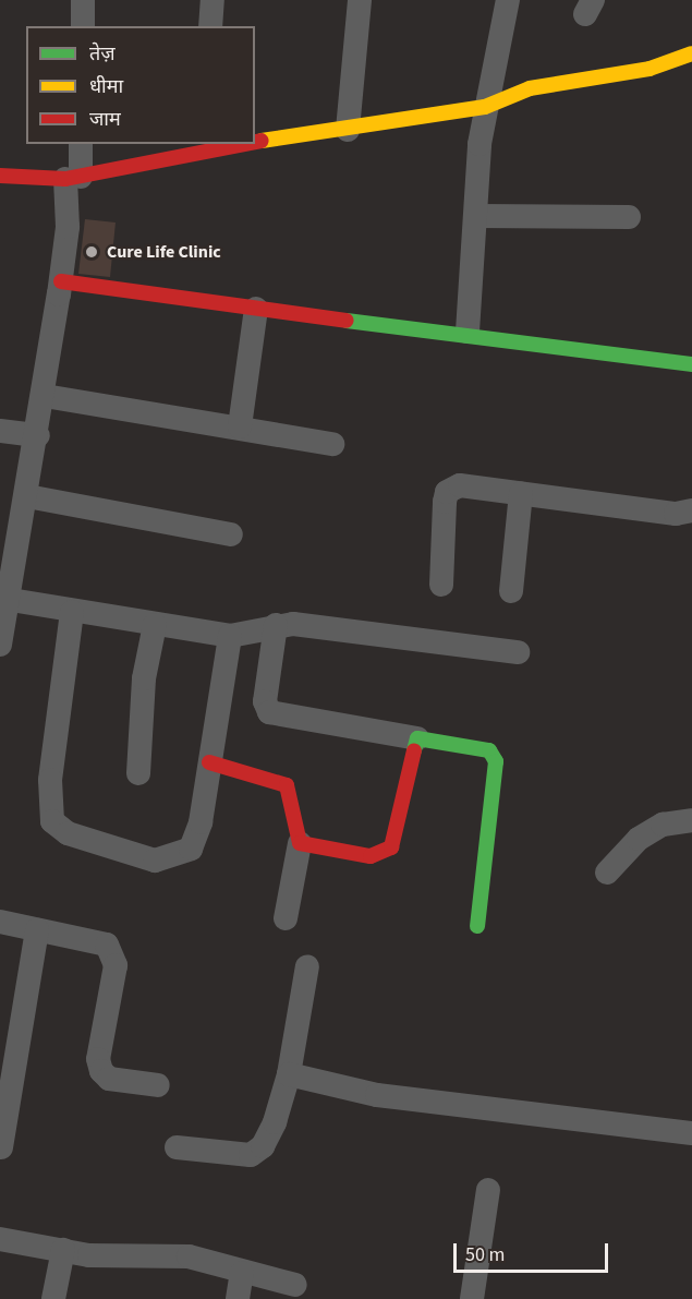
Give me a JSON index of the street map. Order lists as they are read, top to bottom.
{
  "places": ["Cure Life Clinic"],
  "legend": ["तेज़", "धीमा", "जाम"],
  "scale_bar": "50 m"
}
